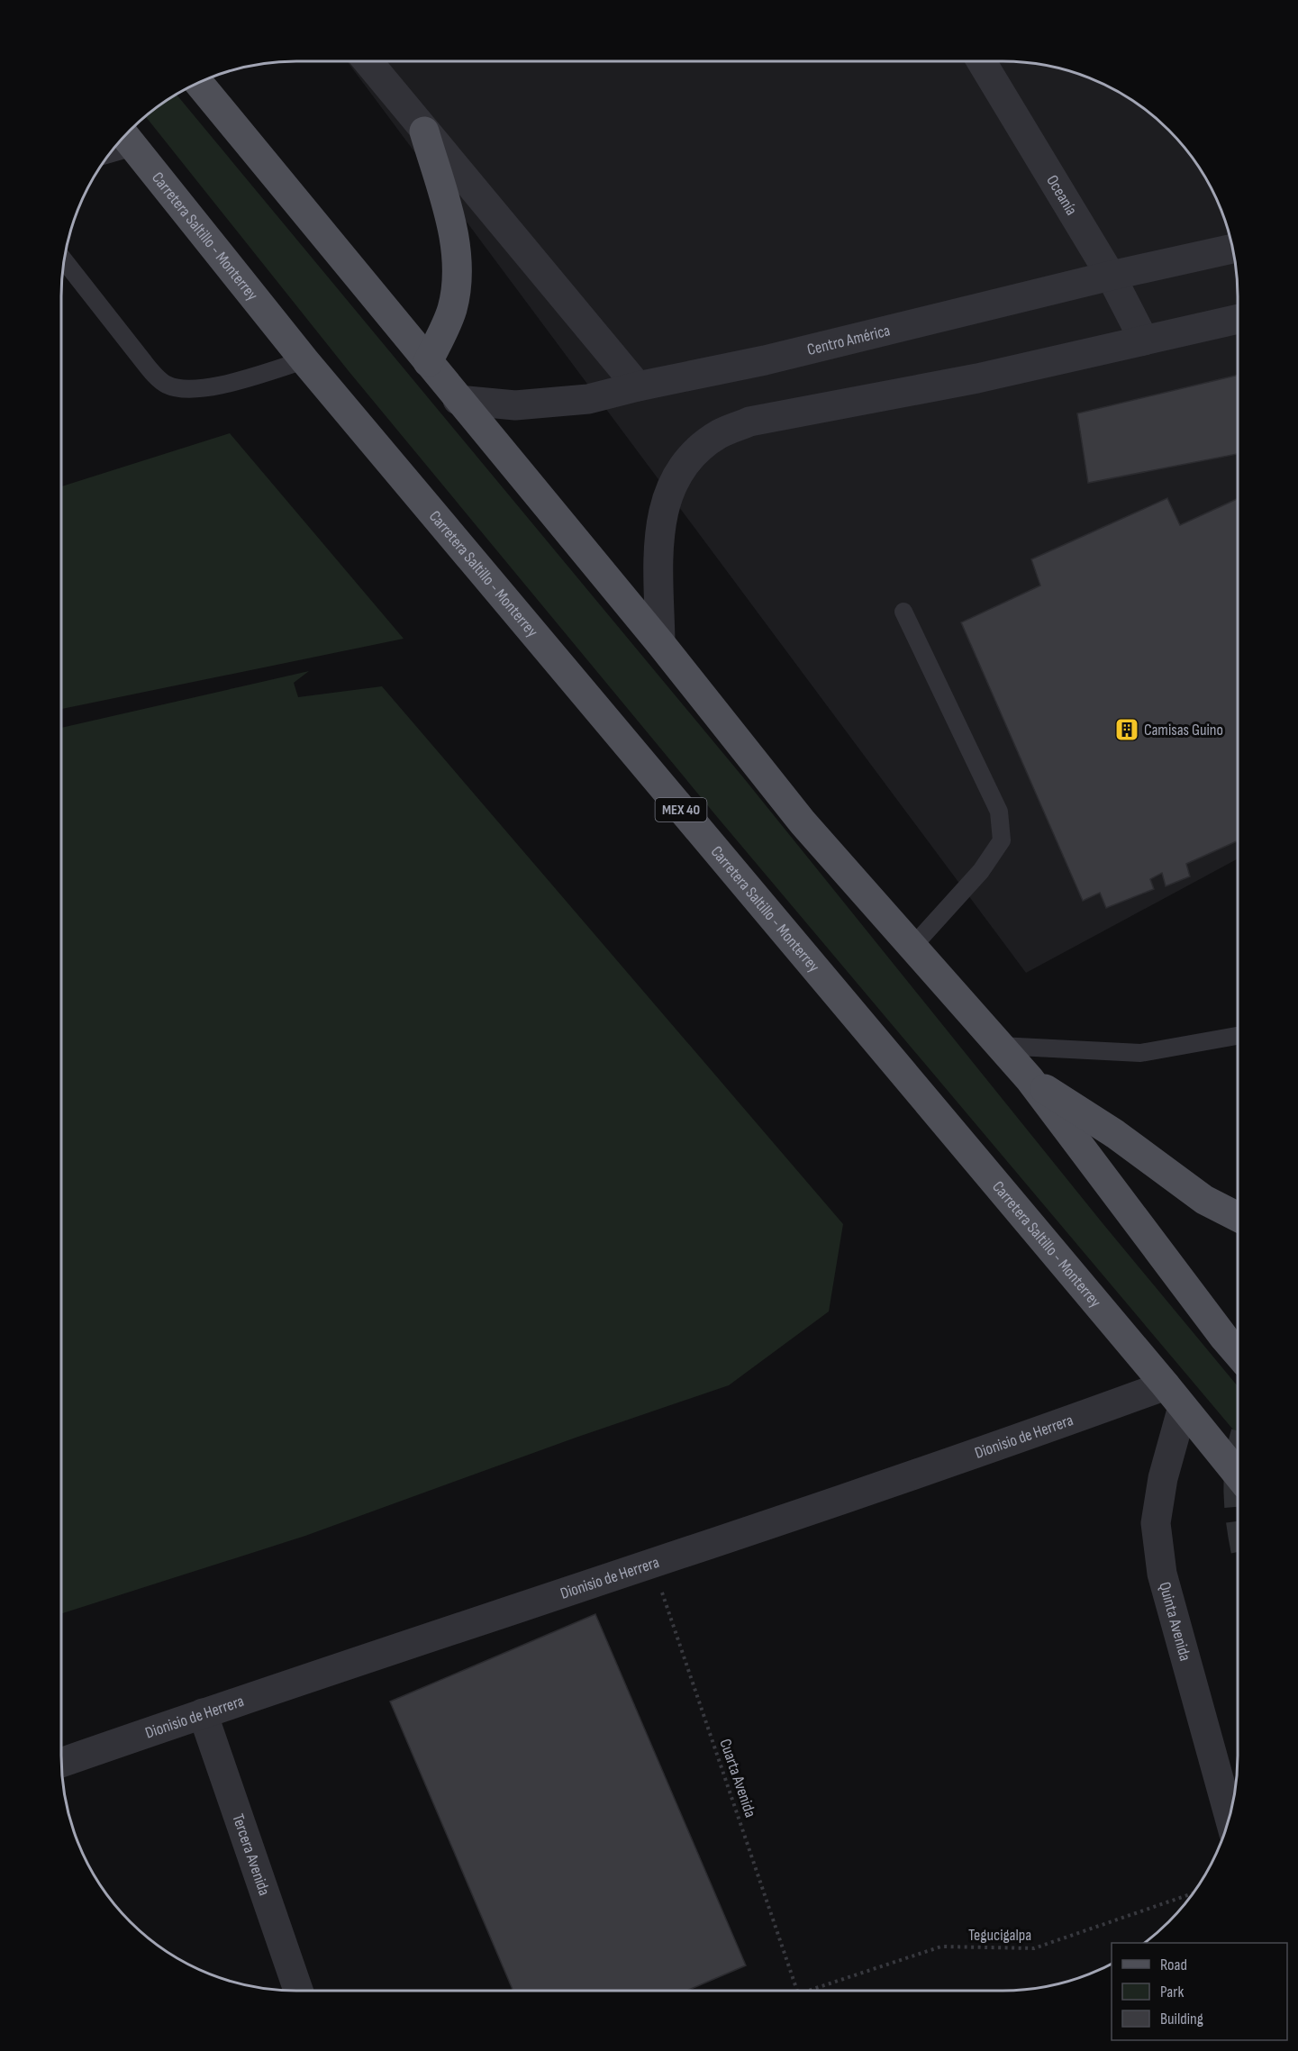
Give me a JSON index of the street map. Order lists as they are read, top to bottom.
{
  "streets": {
    "main road": ["Carretera Saltillo - Monterrey", "MEX 40"],
    "street": [
      "Oceanía",
      "Centro América",
      "Dionisio de Herrera",
      "Quinta Avenida",
      "Tercera Avenida"
    ],
    "path": ["Cuarta Avenida", "Tegucigalpa"]
  },
  "crossings": [
    ["Oceanía", "Centro América"],
    ["Carretera Saltillo - Monterrey", "Dionisio de Herrera"],
    ["Carretera Saltillo - Monterrey", "Quinta Avenida"],
    ["Dionisio de Herrera", "Quinta Avenida"],
    ["Dionisio de Herrera", "Cuarta Avenida"],
    ["Dionisio de Herrera", "Tercera Avenida"]
  ],
  "places": {
    "building": ["Camisas Guino"]
  },
  "legend": ["Road", "Park", "Building"]
}
